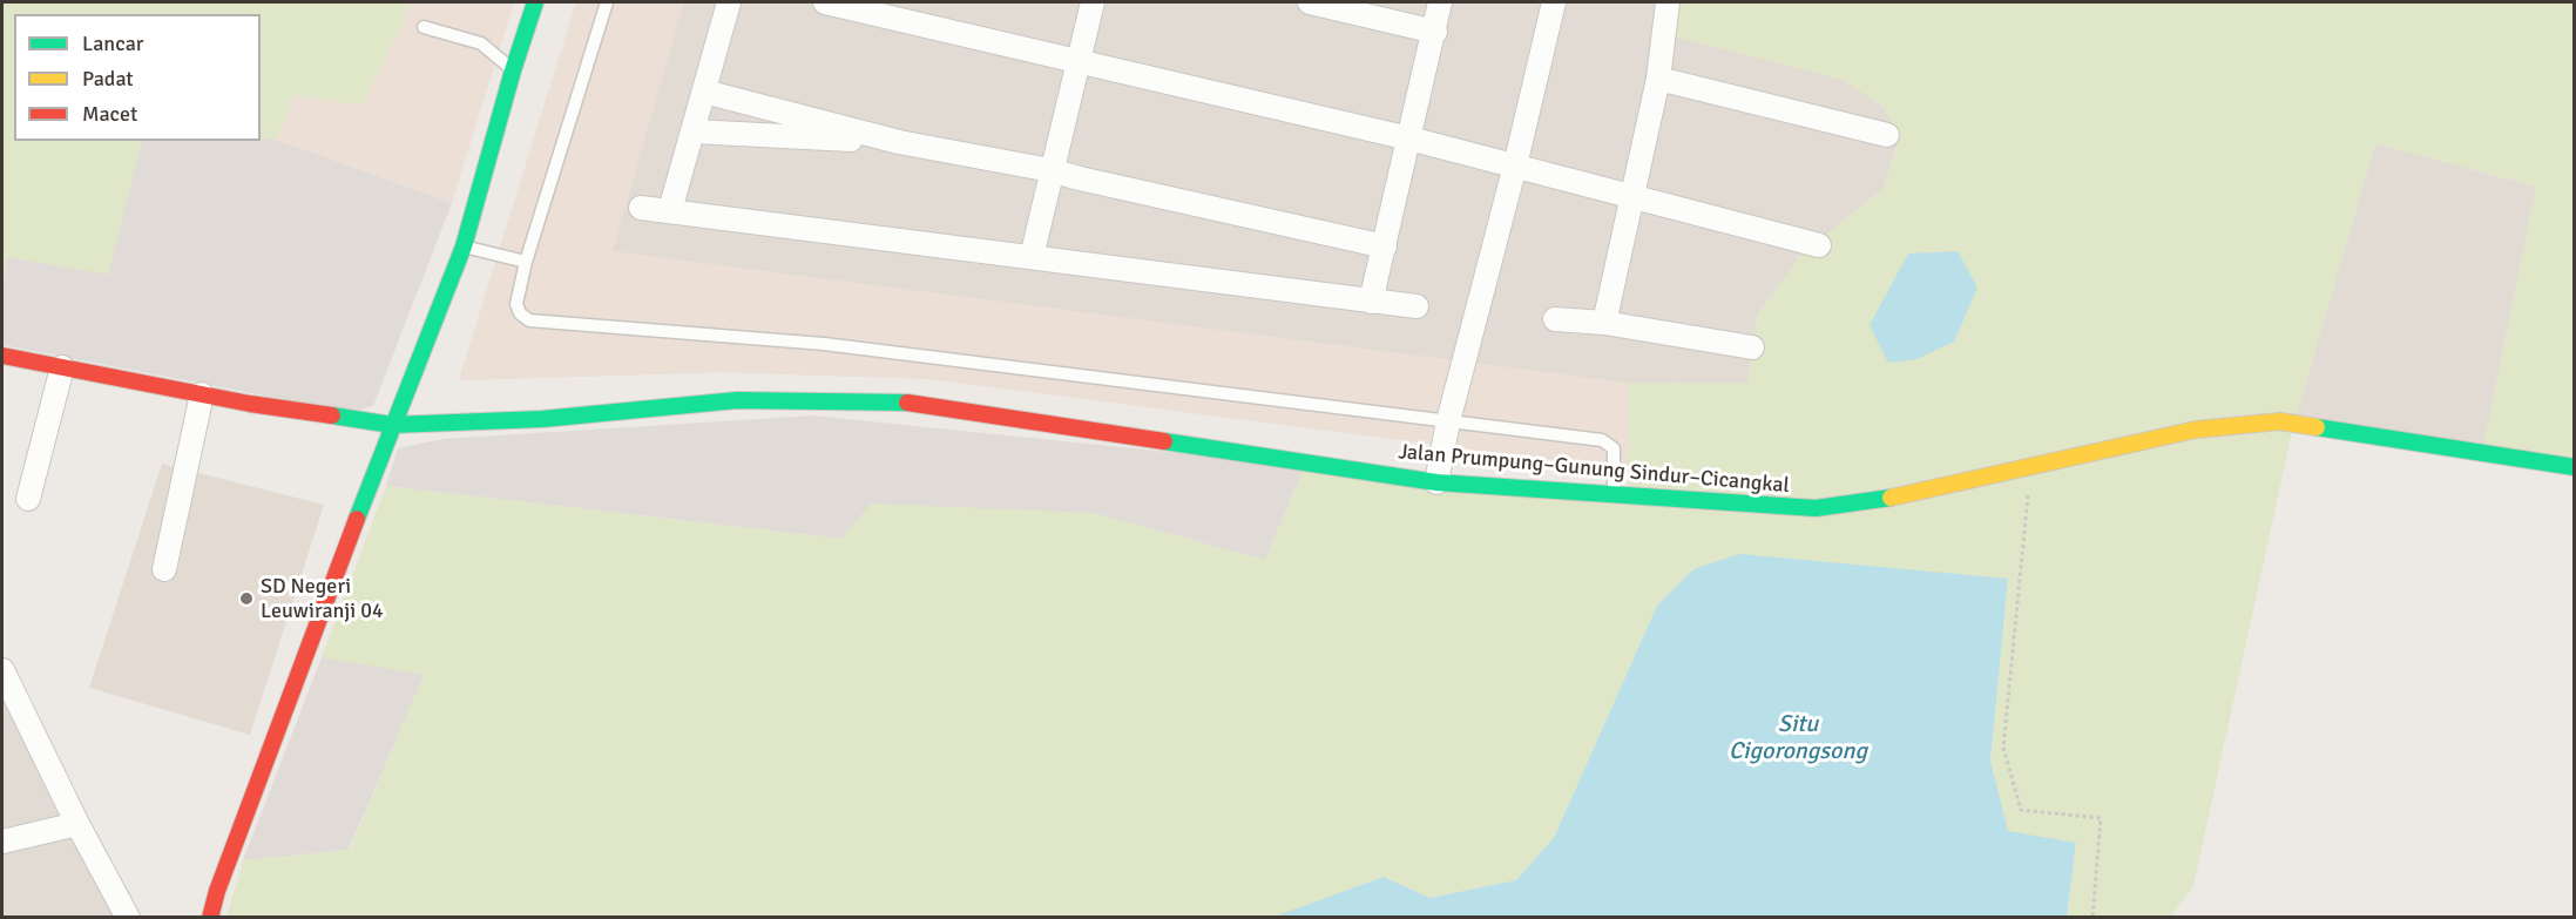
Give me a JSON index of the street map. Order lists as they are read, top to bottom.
{
  "streets": {
    "main road": ["Jalan Prumpung–Gunung Sindur–Cicangkal"]
  },
  "water": ["Situ Cigorongsong"],
  "places": ["SD Negeri Leuwiranji 04"],
  "legend": ["Lancar", "Padat", "Macet"]
}
